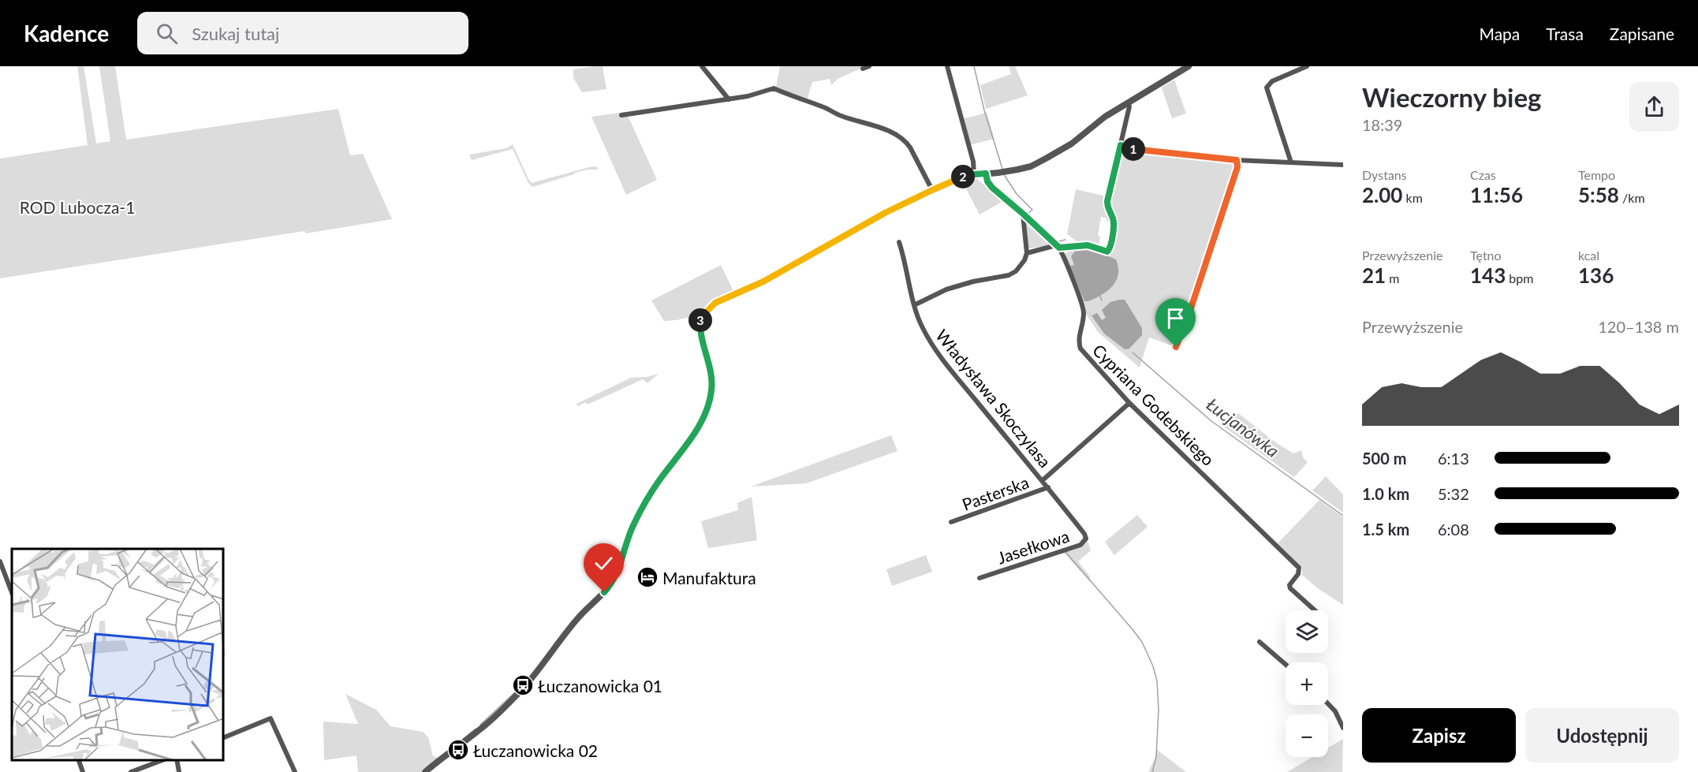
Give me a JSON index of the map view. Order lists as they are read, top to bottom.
{
  "streets": {
    "street": [
      "Władysława Skoczylasa",
      "Cypriana Godebskiego",
      "Pasterska",
      "Jasełkowa"
    ]
  },
  "crossings": [
    ["Władysława Skoczylasa", "Pasterska"],
    ["Władysława Skoczylasa", "Jasełkowa"],
    ["Pasterska", "Jasełkowa"]
  ],
  "water": ["Łucjanówka"],
  "parks": ["ROD Lubocza-1"],
  "places": {
    "hotel": ["Manufaktura"],
    "bus stop": ["Łuczanowicka 01", "Łuczanowicka 02"]
  },
  "page": {
    "header": "Kadence",
    "search": "Szukaj tutaj",
    "nav": ["Mapa", "Trasa", "Zapisane"],
    "heading": ["Wieczorny bieg", "18:39"],
    "pins": ["1", "2", "3"],
    "stats": [
      ["Dystans", "2.00 km"],
      ["Czas", "11:56"],
      ["Tempo", "5:58 /km"],
      ["Przewyższenie", "21 m"],
      ["Tętno", "143 bpm"],
      ["kcal", "136"]
    ],
    "chart": ["Przewyższenie", "120–138 m"],
    "list": [
      {
        "name": "500 m",
        "note": "6:13"
      },
      {
        "name": "1.0 km",
        "note": "5:32"
      },
      {
        "name": "1.5 km",
        "note": "6:08"
      }
    ],
    "map_buttons": ["+", "−"],
    "buttons": ["Zapisz", "Udostępnij"]
  }
}
